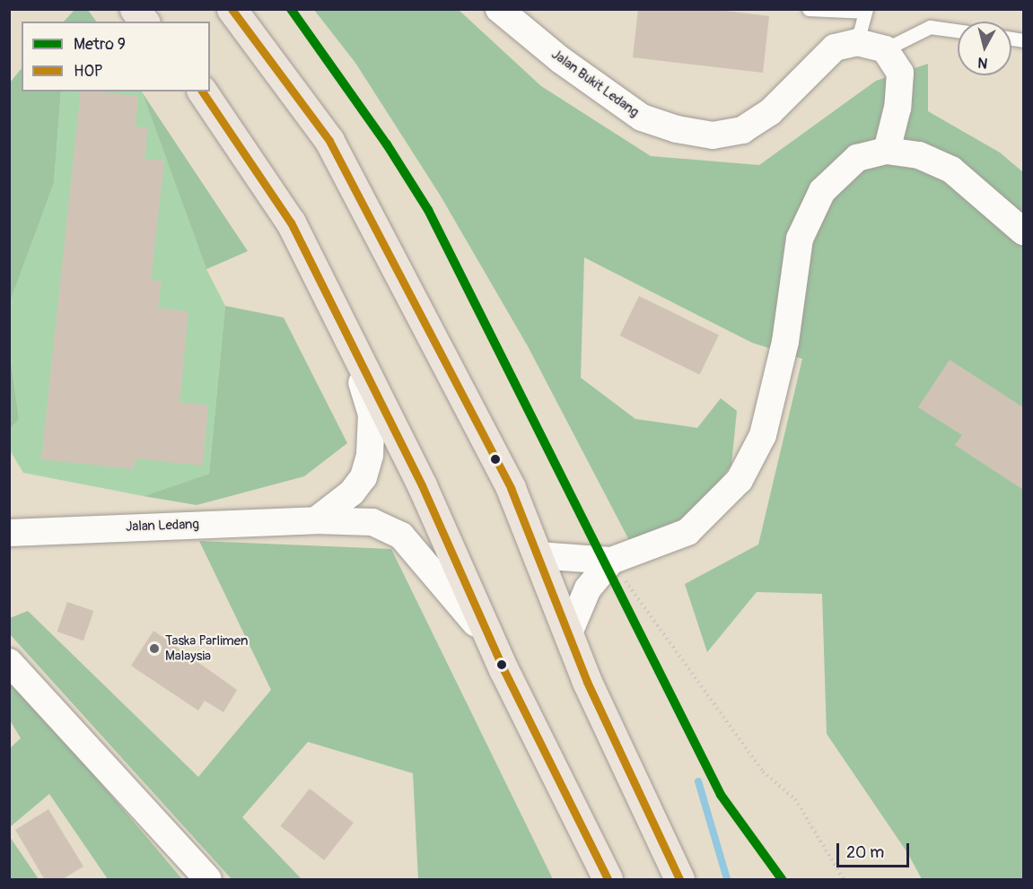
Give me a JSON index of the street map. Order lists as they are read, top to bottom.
{
  "streets": {
    "street": ["Jalan Bukit Ledang", "Jalan Ledang"]
  },
  "places": ["Taska Parlimen Malaysia"],
  "lines": ["metro line 9", "transit line HOP"],
  "legend": ["Metro 9", "HOP"],
  "scale_bar": "20 m",
  "north": "bottom"
}
